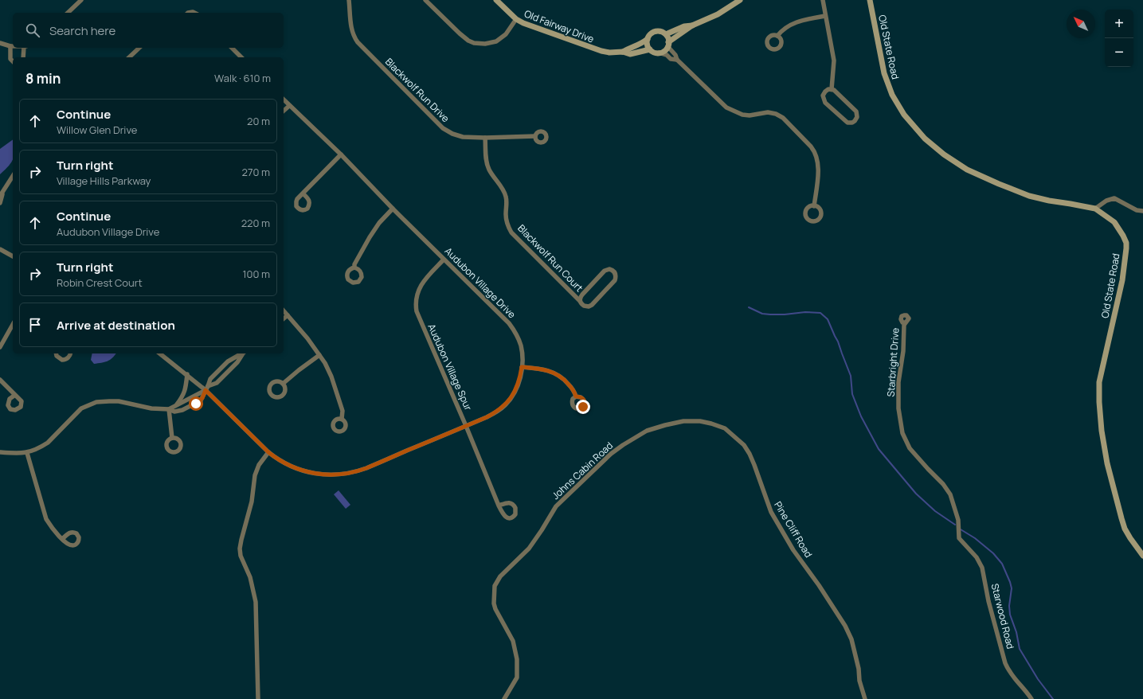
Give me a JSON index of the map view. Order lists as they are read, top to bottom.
{
  "streets": {
    "street": [
      "Old Fairway Drive",
      "Old State Road",
      "Blackwolf Run Drive",
      "Blackwolf Run Court",
      "Audubon Village Drive",
      "Starbright Drive",
      "Audubon Village Spur",
      "Johns Cabin Road",
      "Pine Cliff Road",
      "Starwood Road"
    ]
  },
  "crossings": [
    ["Blackwolf Run Drive", "Blackwolf Run Court"],
    ["Audubon Village Drive", "Audubon Village Spur"],
    ["Starbright Drive", "Starwood Road"],
    ["Johns Cabin Road", "Pine Cliff Road"]
  ],
  "north": "top left",
  "page": {
    "map_buttons": ["+", "−"],
    "search": "Search here",
    "heading": ["8 min", "Walk · 610 m"],
    "list": [
      ["Continue", "Willow Glen Drive", "20 m"],
      ["Turn right", "Village Hills Parkway", "270 m"],
      ["Continue", "Audubon Village Drive", "220 m"],
      ["Turn right", "Robin Crest Court", "100 m"],
      "Arrive at destination"
    ]
  }
}
